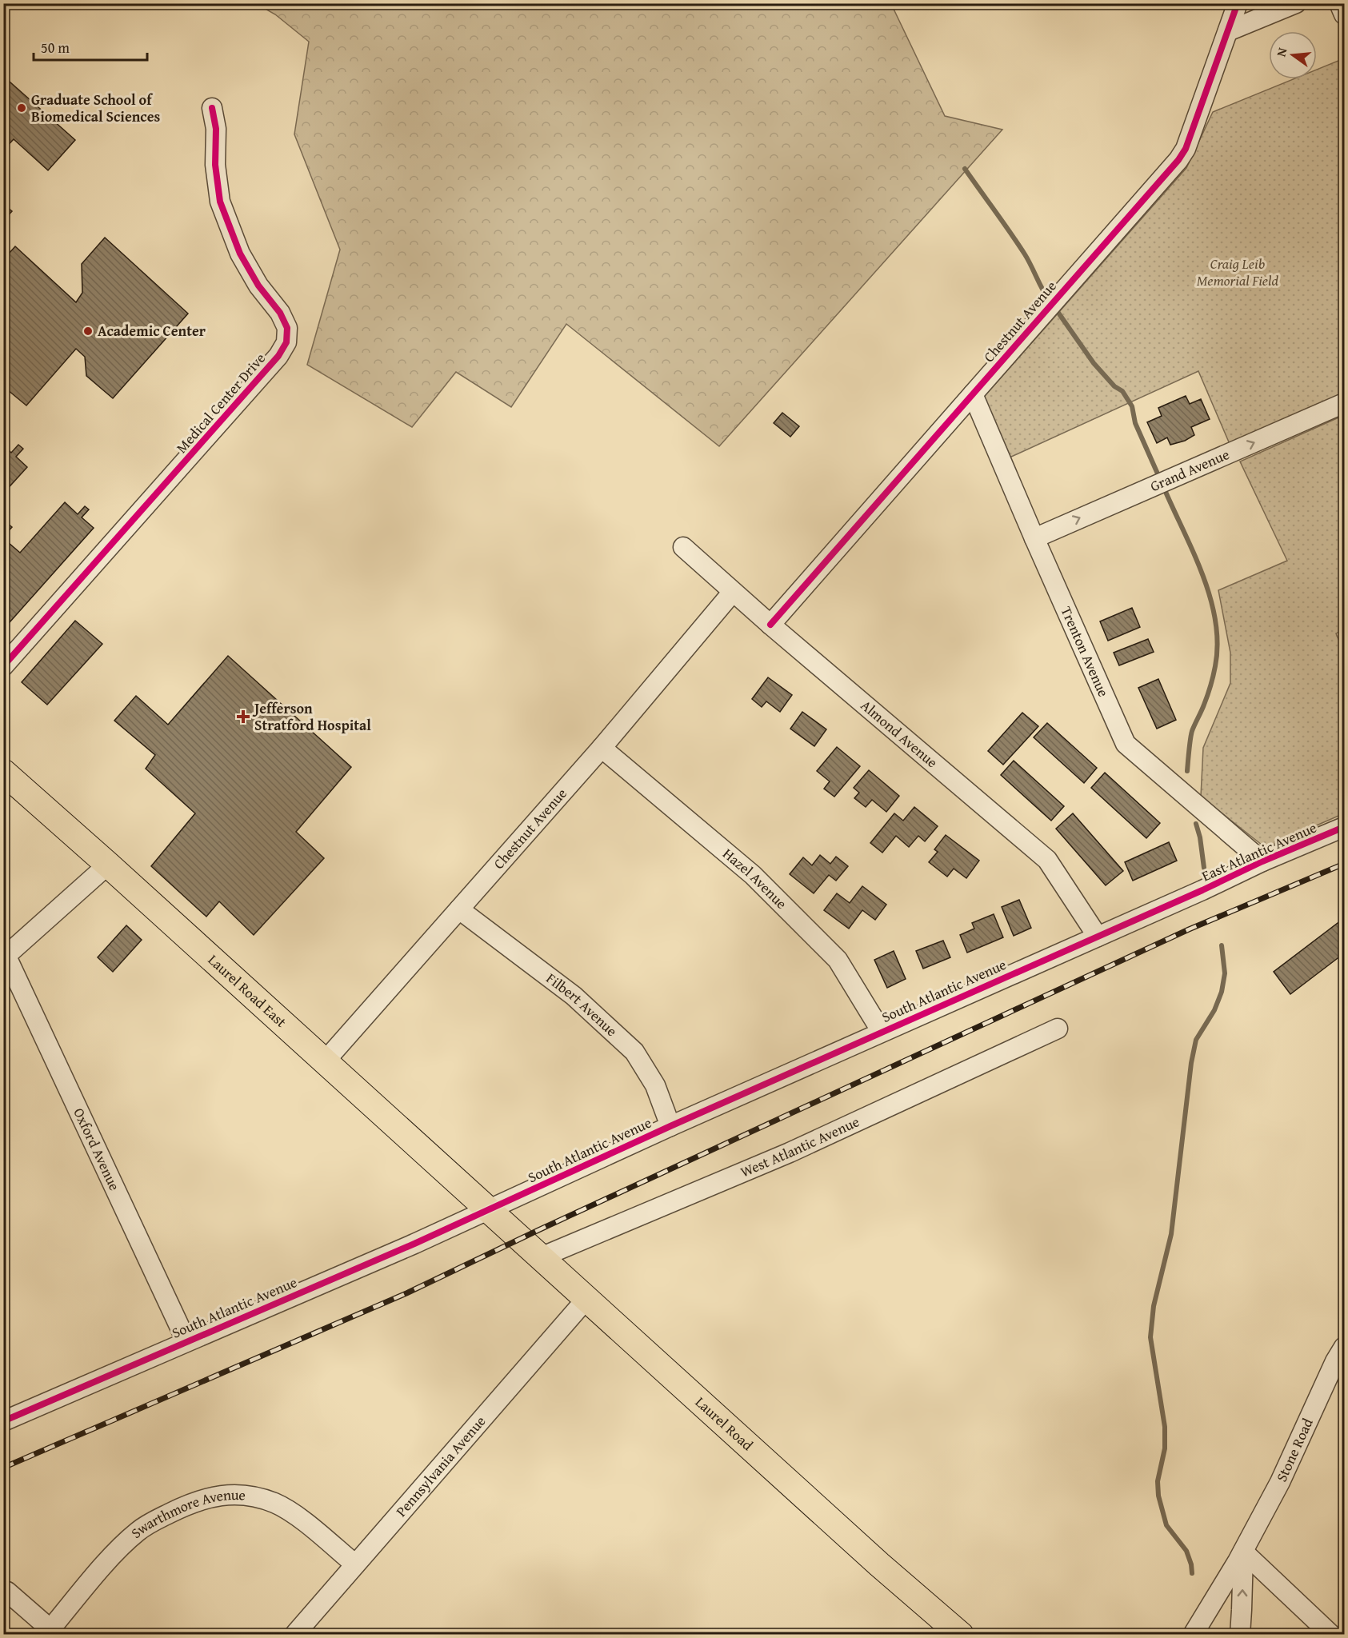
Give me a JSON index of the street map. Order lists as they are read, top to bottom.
{
  "streets": {
    "main road": ["Laurel Road East", "Laurel Road"],
    "street": [
      "Chestnut Avenue",
      "Medical Center Drive",
      "Grand Avenue",
      "Trenton Avenue",
      "Almond Avenue",
      "East Atlantic Avenue",
      "Hazel Avenue",
      "South Atlantic Avenue",
      "Filbert Avenue",
      "West Atlantic Avenue",
      "Oxford Avenue",
      "Stone Road",
      "Pennsylvania Avenue",
      "Swarthmore Avenue"
    ]
  },
  "crossings": [
    ["Chestnut Avenue", "Trenton Avenue"],
    ["Chestnut Avenue", "Almond Avenue"],
    ["Chestnut Avenue", "Hazel Avenue"],
    ["Chestnut Avenue", "Laurel Road East"],
    ["Chestnut Avenue", "Filbert Avenue"],
    ["Grand Avenue", "Trenton Avenue"],
    ["Trenton Avenue", "East Atlantic Avenue"],
    ["Almond Avenue", "South Atlantic Avenue"],
    ["East Atlantic Avenue", "South Atlantic Avenue"],
    ["Hazel Avenue", "South Atlantic Avenue"],
    ["Laurel Road East", "South Atlantic Avenue"],
    ["Laurel Road East", "Laurel Road"],
    ["South Atlantic Avenue", "Filbert Avenue"],
    ["South Atlantic Avenue", "Oxford Avenue"],
    ["South Atlantic Avenue", "Laurel Road"],
    ["West Atlantic Avenue", "Laurel Road"],
    ["Laurel Road", "Pennsylvania Avenue"],
    ["Pennsylvania Avenue", "Swarthmore Avenue"]
  ],
  "one_way": ["Grand Avenue"],
  "parks": ["Craig Leib Memorial Field"],
  "places": {
    "other": ["Graduate School of Biomedical Sciences", "Academic Center"],
    "health": ["Jefferson Stratford Hospital"]
  },
  "scale_bar": "50 m",
  "north": "left"
}
